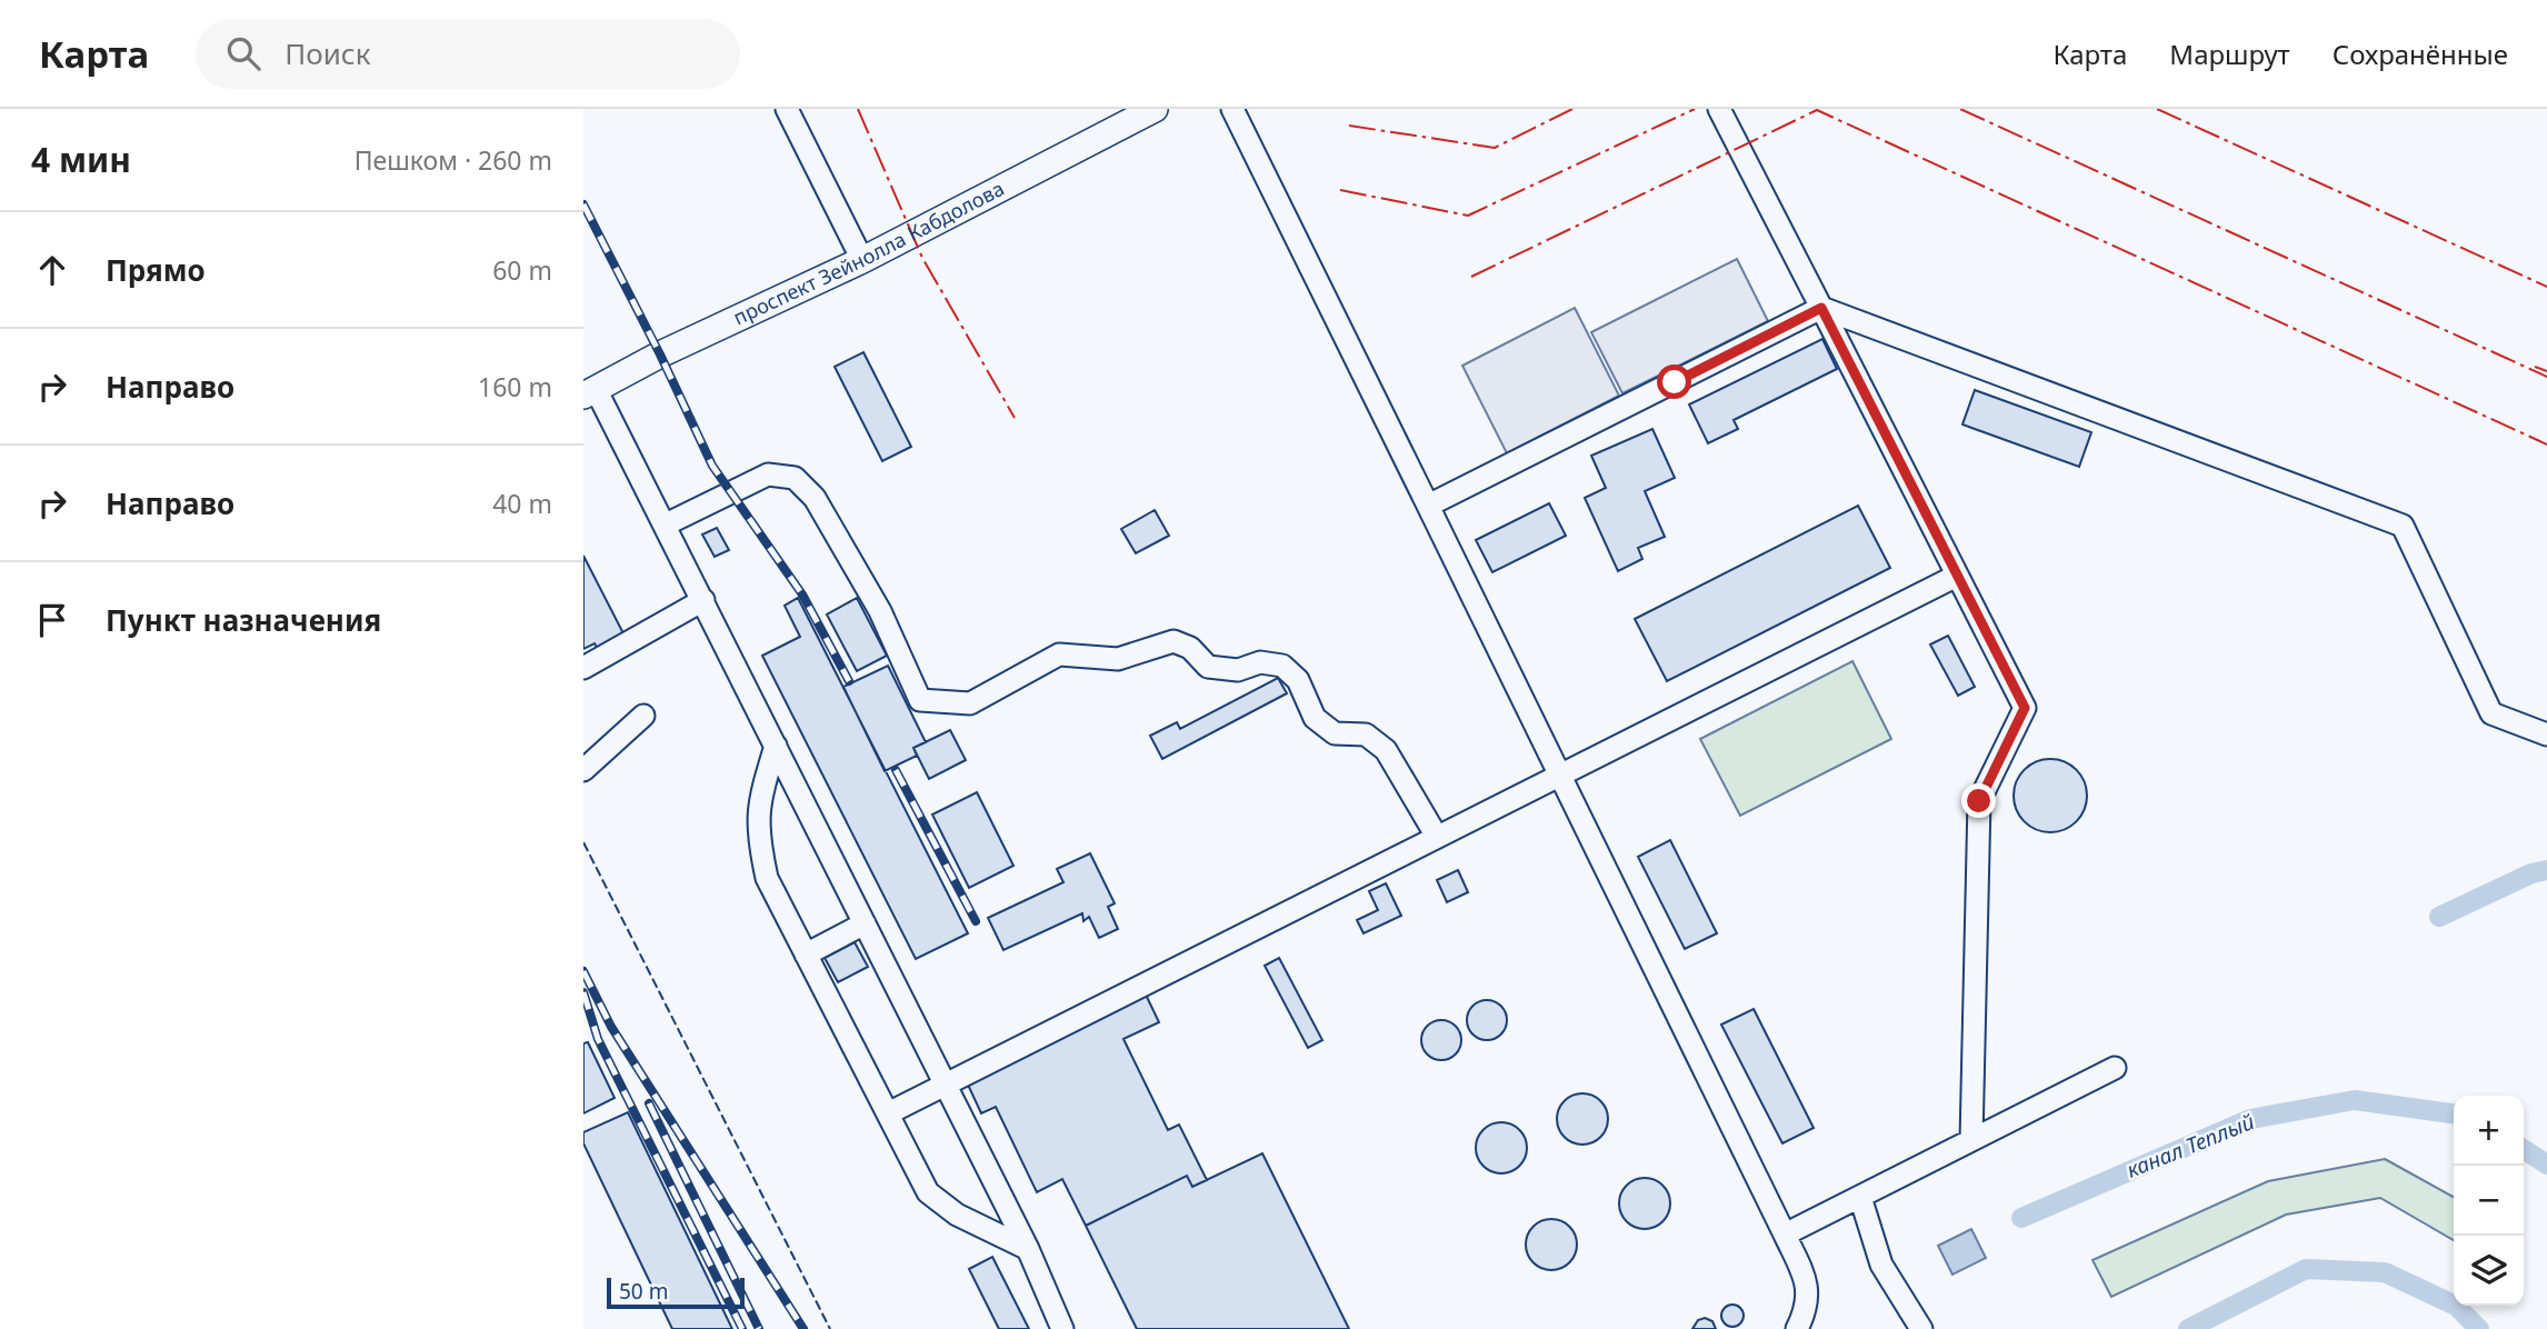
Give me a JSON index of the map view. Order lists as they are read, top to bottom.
{
  "streets": {
    "main road": ["проспект Зейнолла Кабдолова"]
  },
  "water": ["канал Теплый"],
  "scale_bar": "50 m",
  "page": {
    "header": "Карта",
    "search": "Поиск",
    "nav": ["Карта", "Маршрут", "Сохранённые"],
    "heading": ["4 мин", "Пешком · 260 m"],
    "list": [
      ["Прямо", "60 m"],
      ["Направо", "160 m"],
      ["Направо", "40 m"],
      "Пункт назначения"
    ],
    "map_buttons": ["+", "−"],
    "scale": "50 m"
  }
}
